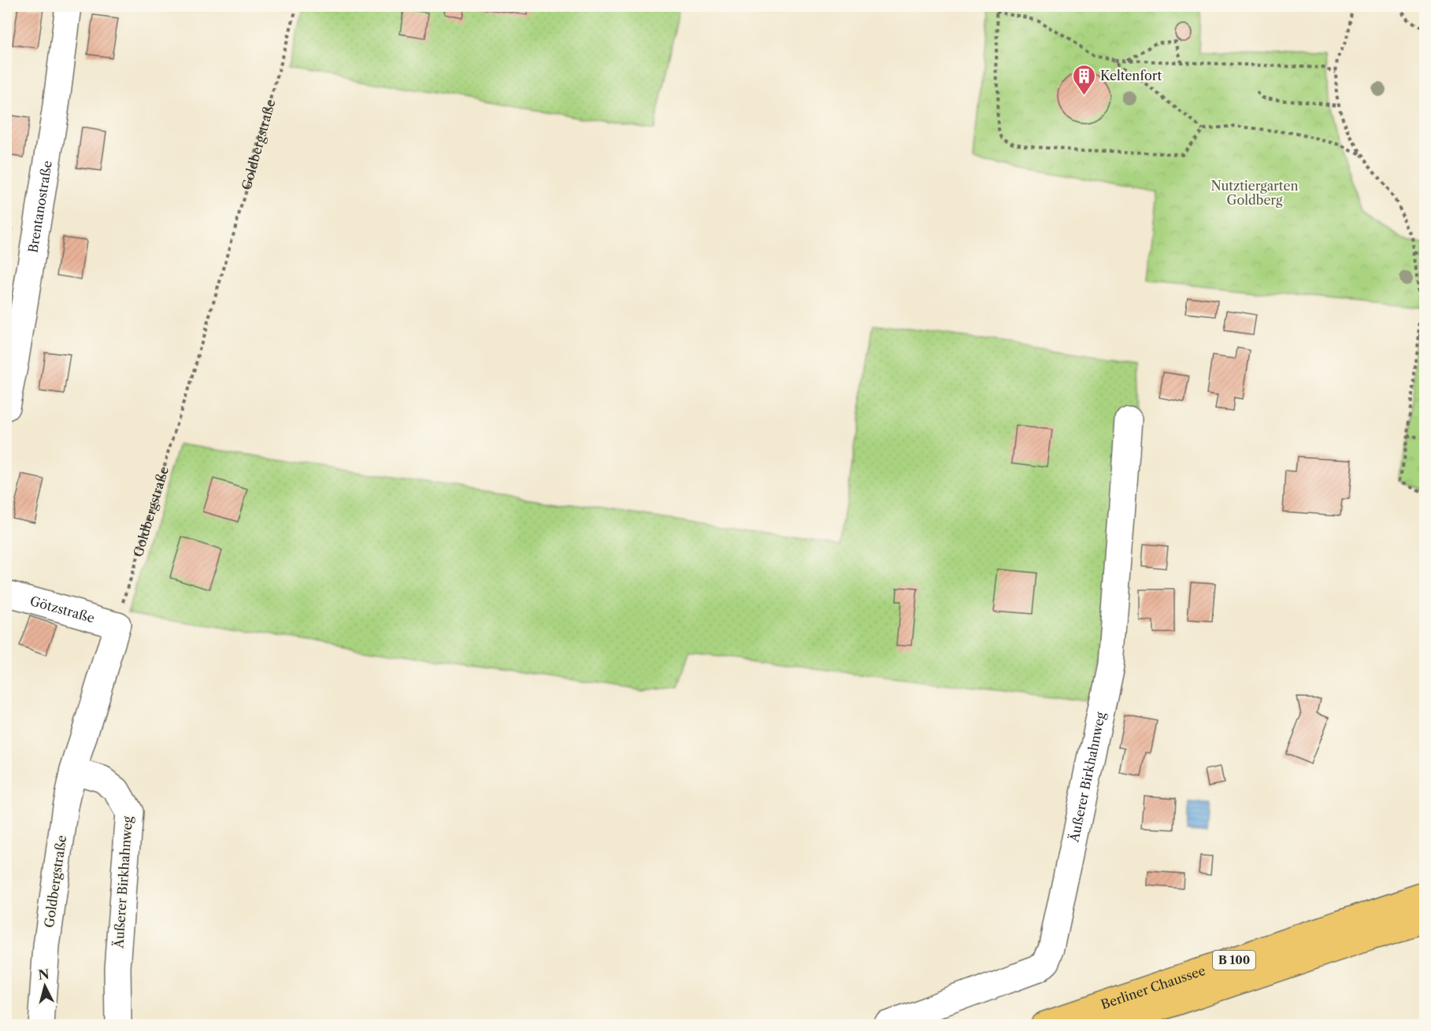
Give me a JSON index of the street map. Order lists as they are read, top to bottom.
{
  "streets": {
    "highway": ["B 100", "Berliner Chaussee"],
    "street": [
      "Goldbergstraße",
      "Brentanostraße",
      "Götzstraße",
      "Äußerer Birkhahnweg"
    ]
  },
  "crossings": [
    ["Goldbergstraße", "Götzstraße"],
    ["Goldbergstraße", "Äußerer Birkhahnweg"]
  ],
  "parks": ["Nutztiergarten Goldberg"],
  "places": {
    "building": ["Keltenfort"]
  },
  "north": "top"
}
